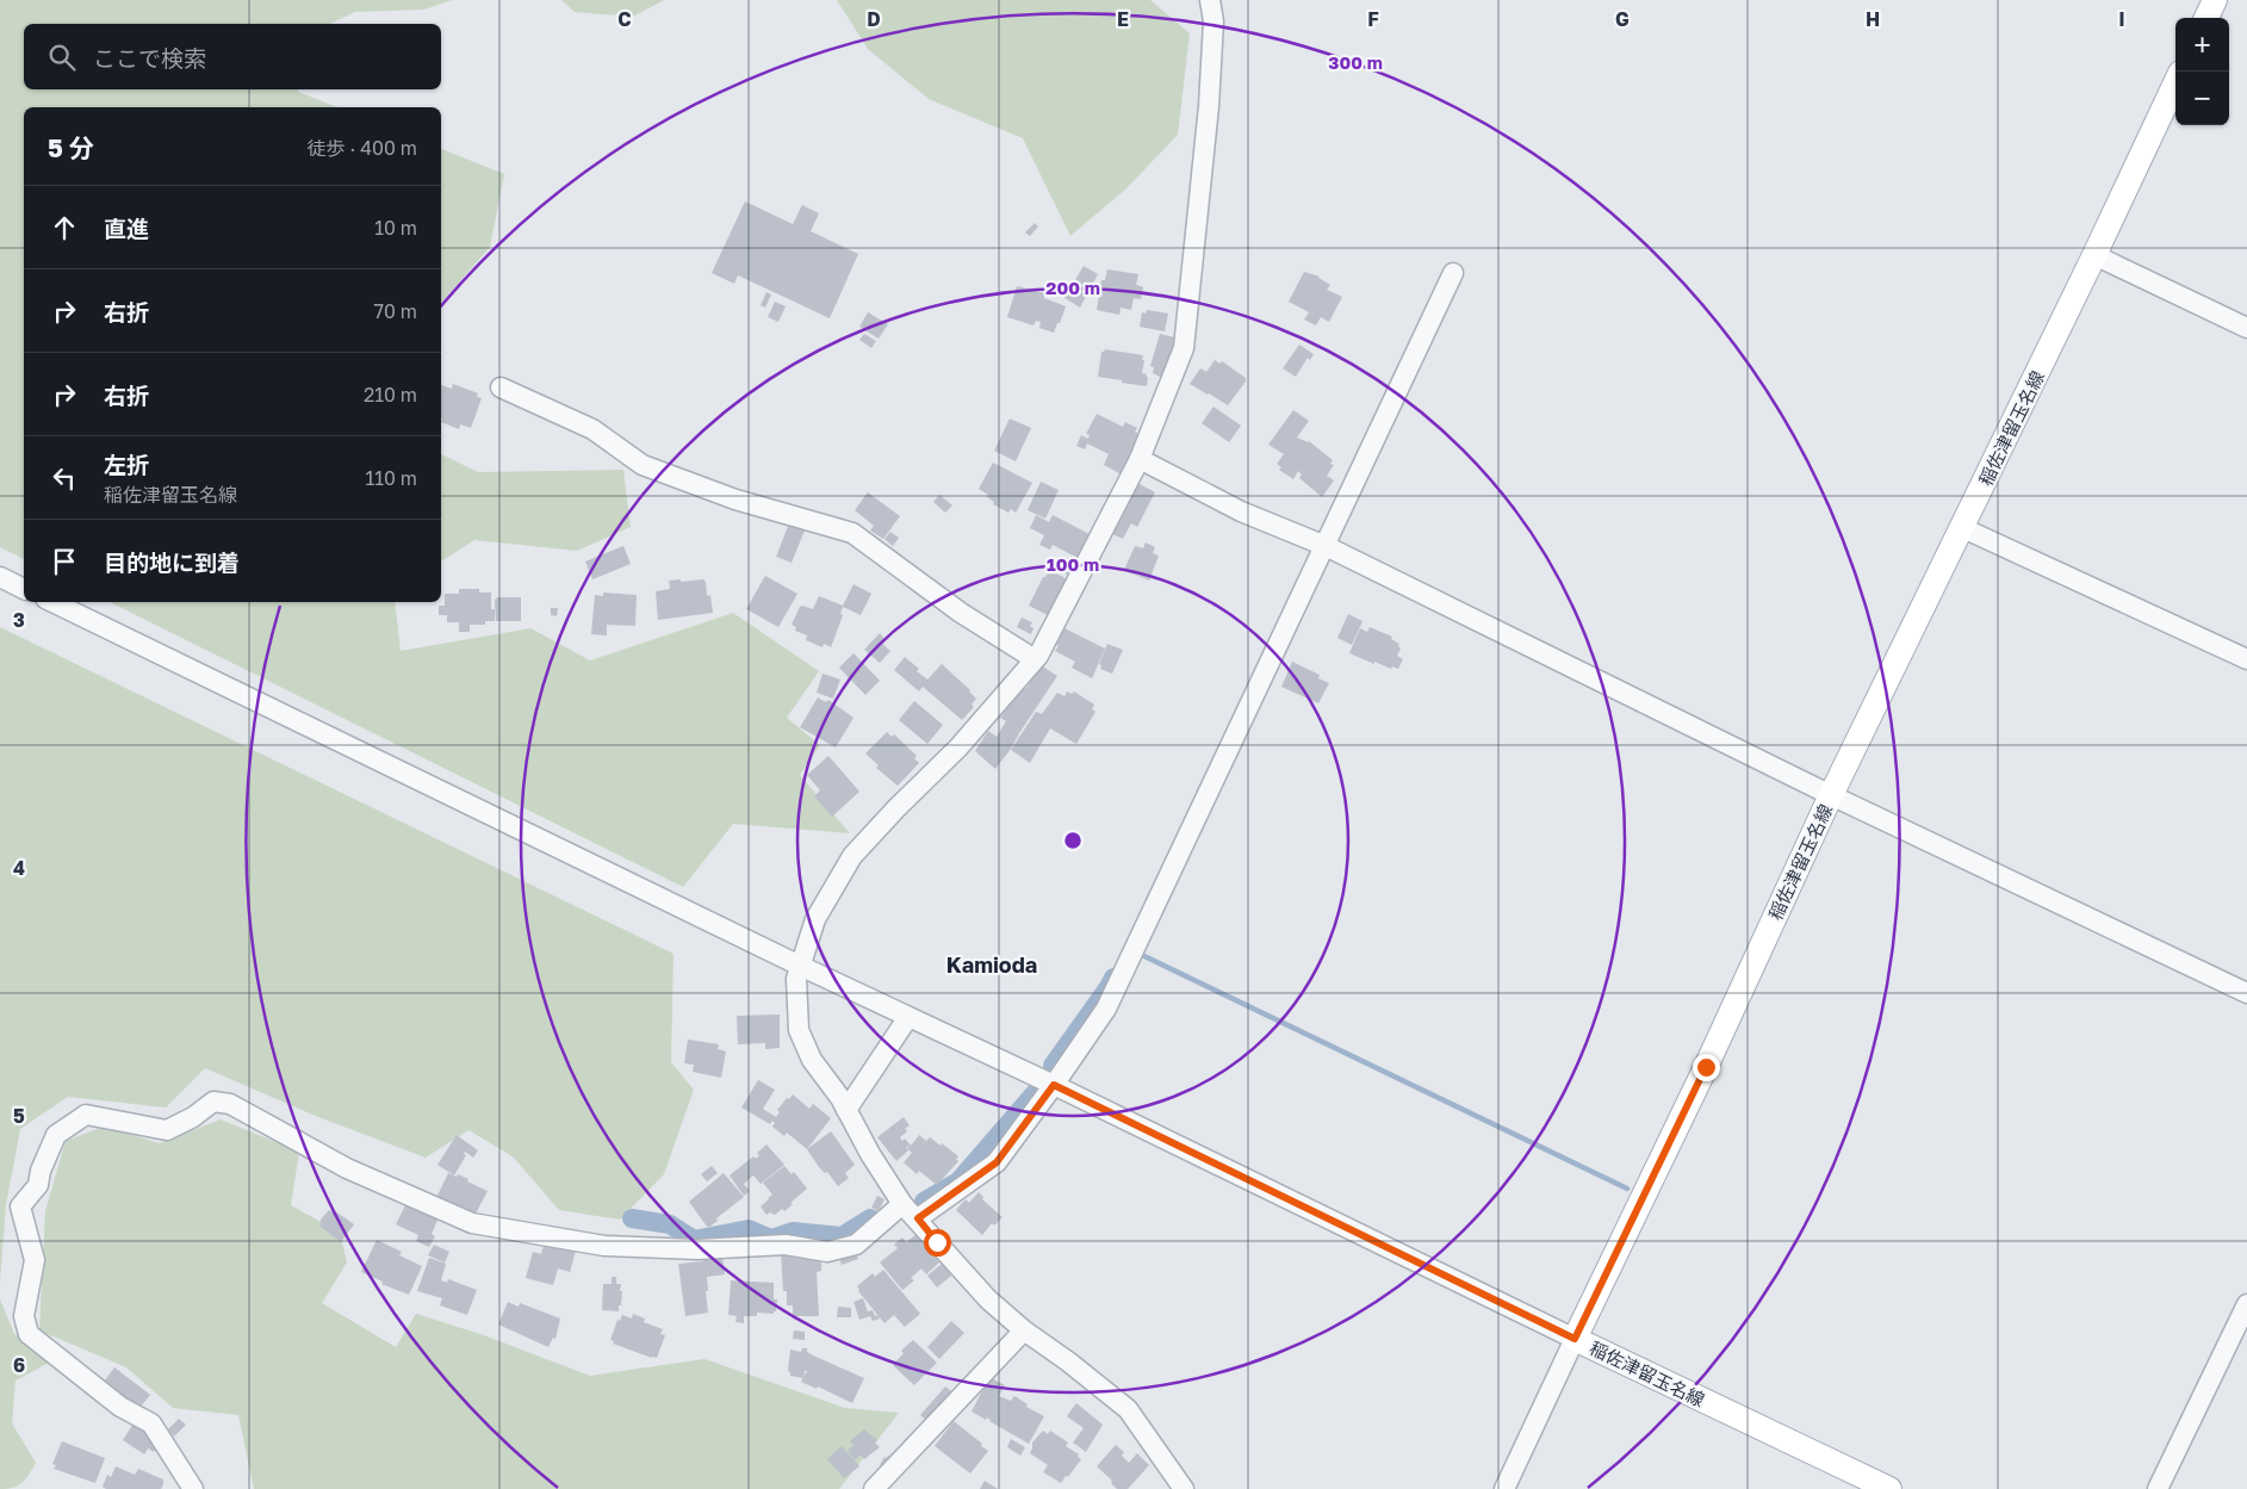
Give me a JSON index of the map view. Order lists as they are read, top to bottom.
{
  "streets": {
    "main road": ["稲佐津留玉名線"]
  },
  "districts": ["Kamioda"],
  "page": {
    "map_buttons": ["+", "−"],
    "search": "ここで検索",
    "heading": ["5 分", "徒歩 · 400 m"],
    "list": [
      ["直進", "10 m"],
      ["右折", "70 m"],
      ["右折", "210 m"],
      ["左折", "稲佐津留玉名線", "110 m"],
      "目的地に到着"
    ]
  },
  "grid": {
    "columns": [
      "C",
      "D",
      "E",
      "F",
      "G",
      "H",
      "I"
    ],
    "rows": [
      "3",
      "4",
      "5",
      "6"
    ]
  },
  "rings": ["300 m", "200 m", "100 m"]
}
